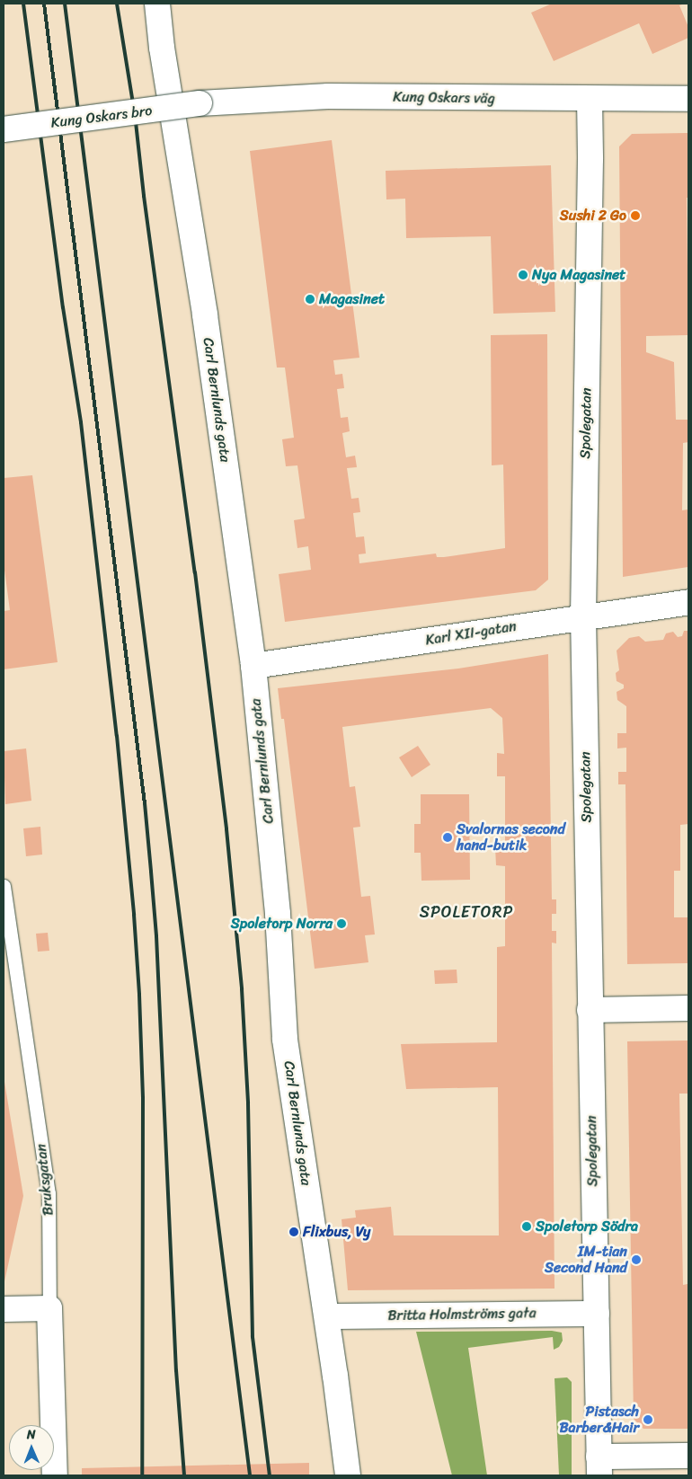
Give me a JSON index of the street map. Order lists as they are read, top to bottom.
{
  "streets": {
    "street": [
      "Kung Oskars väg",
      "Kung Oskars bro",
      "Carl Bernlunds gata",
      "Spolegatan",
      "Karl XII-gatan",
      "Bruksgatan",
      "Britta Holmströms gata"
    ]
  },
  "crossings": [
    ["Kung Oskars väg", "Kung Oskars bro"],
    ["Kung Oskars väg", "Spolegatan"],
    ["Carl Bernlunds gata", "Karl XII-gatan"],
    ["Carl Bernlunds gata", "Britta Holmströms gata"],
    ["Spolegatan", "Karl XII-gatan"],
    ["Spolegatan", "Britta Holmströms gata"]
  ],
  "districts": ["SPOLETORP"],
  "places": [
    "Sushi 2 Go",
    "Nya Magasinet",
    "Magasinet",
    "Svalornas second hand-butik",
    "Spoletorp Norra",
    "Spoletorp Södra",
    "Flixbus, Vy",
    "IM-tian Second Hand",
    "Pistasch Barber&Hair"
  ],
  "north": "top"
}
